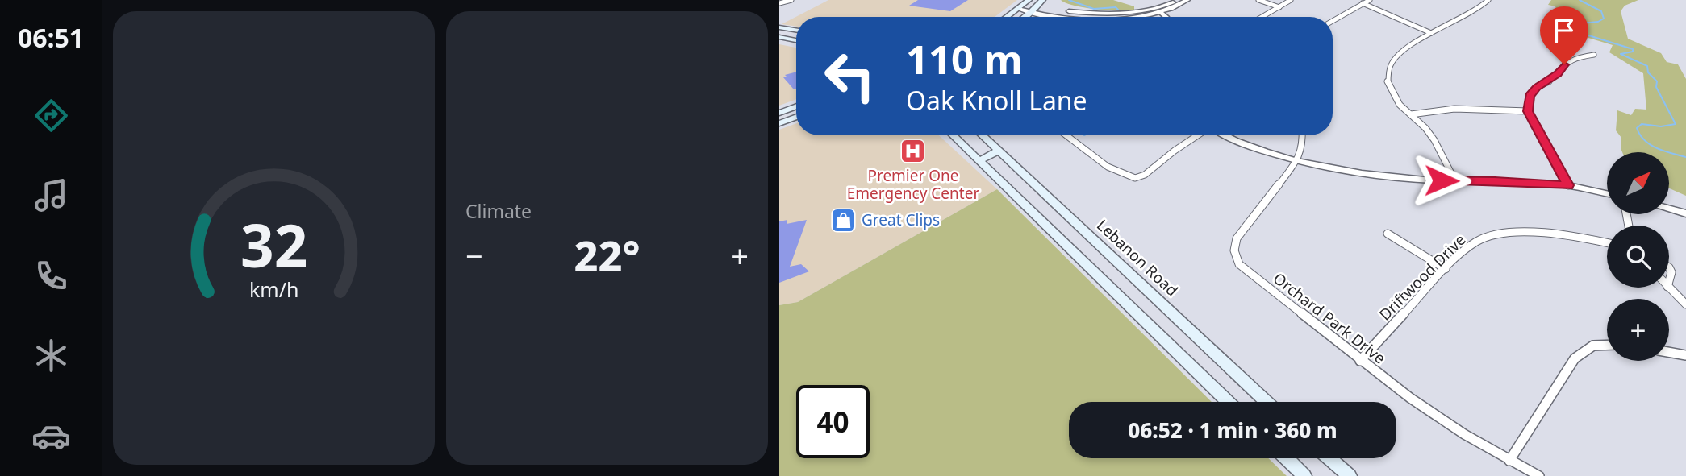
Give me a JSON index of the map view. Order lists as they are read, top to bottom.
{
  "streets": {
    "main road": ["Lebanon Road"],
    "street": ["Driftwood Drive", "Orchard Park Drive"]
  },
  "crossings": [
    ["Driftwood Drive", "Orchard Park Drive"]
  ],
  "places": {
    "hospital": ["Premier One Emergency Center"],
    "shop": ["Great Clips"]
  },
  "north": "top right",
  "page": {
    "tabs": "06:51",
    "tile": "Climate",
    "turn": ["110 m", "Oak Knoll Lane"],
    "map_buttons": "+",
    "heat": ["−", "22°", "+"],
    "limit": "40",
    "trip": "06:52 · 1 min · 360 m",
    "gauge": ["32", "km/h"]
  }
}
